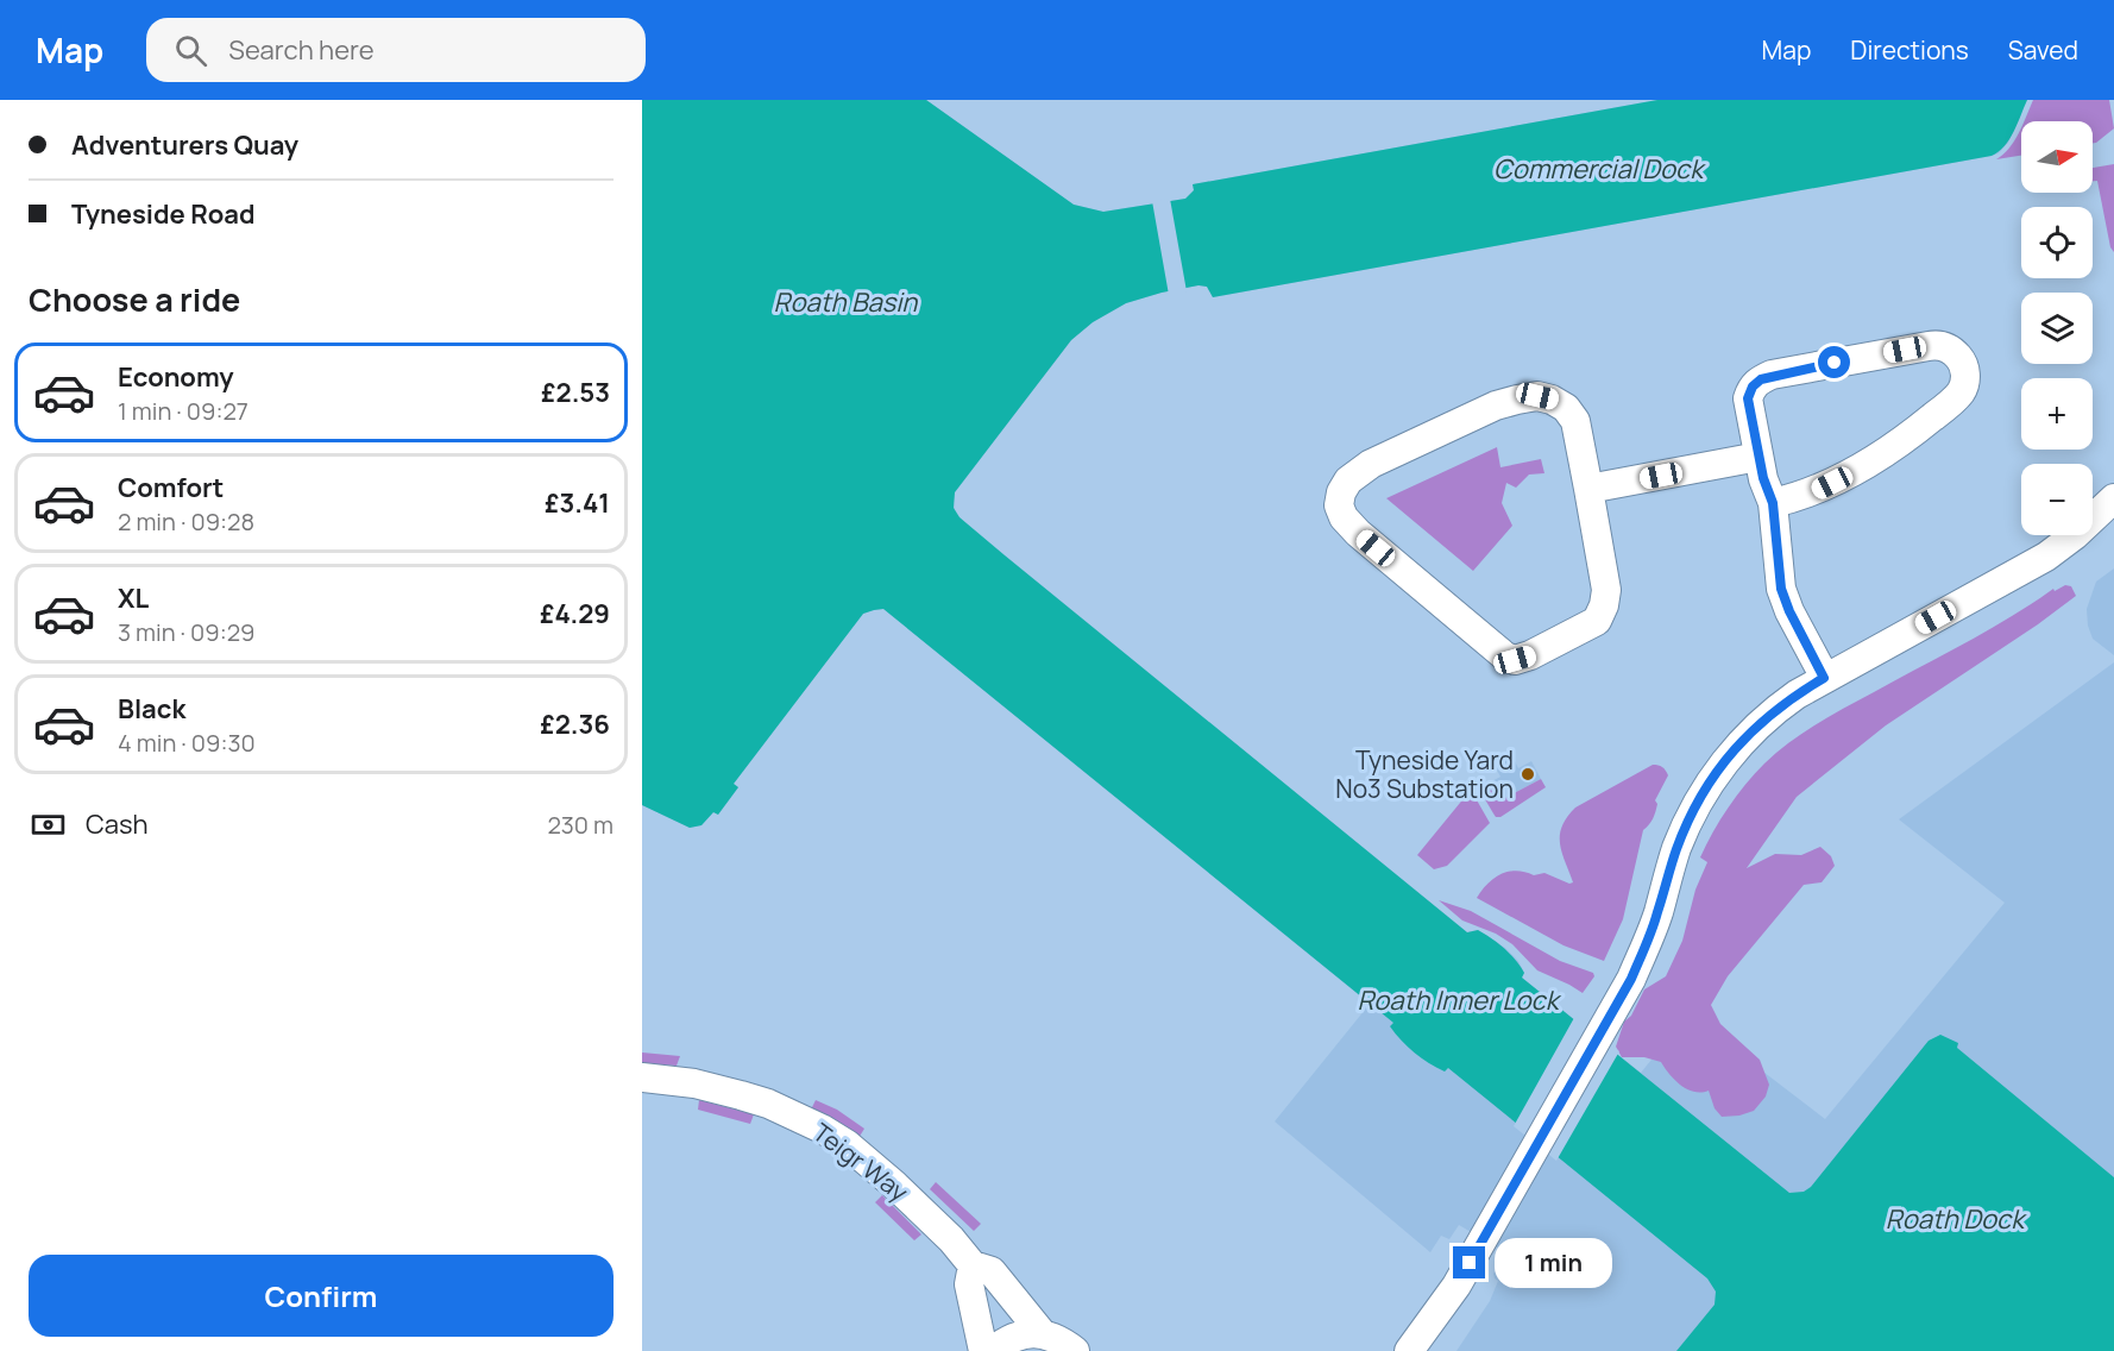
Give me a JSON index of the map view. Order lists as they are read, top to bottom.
{
  "streets": {
    "street": ["Teigr Way"]
  },
  "water": [
    "Commercial Dock",
    "Roath Basin",
    "Roath Inner Lock",
    "Roath Dock"
  ],
  "places": ["Tyneside Yard No3 Substation"],
  "north": "right",
  "page": {
    "header": "Map",
    "search": "Search here",
    "nav": ["Map", "Directions", "Saved"],
    "banner": ["Adventurers Quay", "Tyneside Road"],
    "map_buttons": ["+", "−"],
    "heading": "Choose a ride",
    "list": [
      {
        "name": "Economy",
        "note": "1 min · 09:27",
        "value": "£2.53"
      },
      {
        "name": "Comfort",
        "note": "2 min · 09:28",
        "value": "£3.41"
      },
      {
        "name": "XL",
        "note": "3 min · 09:29",
        "value": "£4.29"
      },
      {
        "name": "Black",
        "note": "4 min · 09:30",
        "value": "£2.36"
      }
    ],
    "pay": ["Cash", "230 m"],
    "bubble": "1 min",
    "buttons": "Confirm"
  }
}
